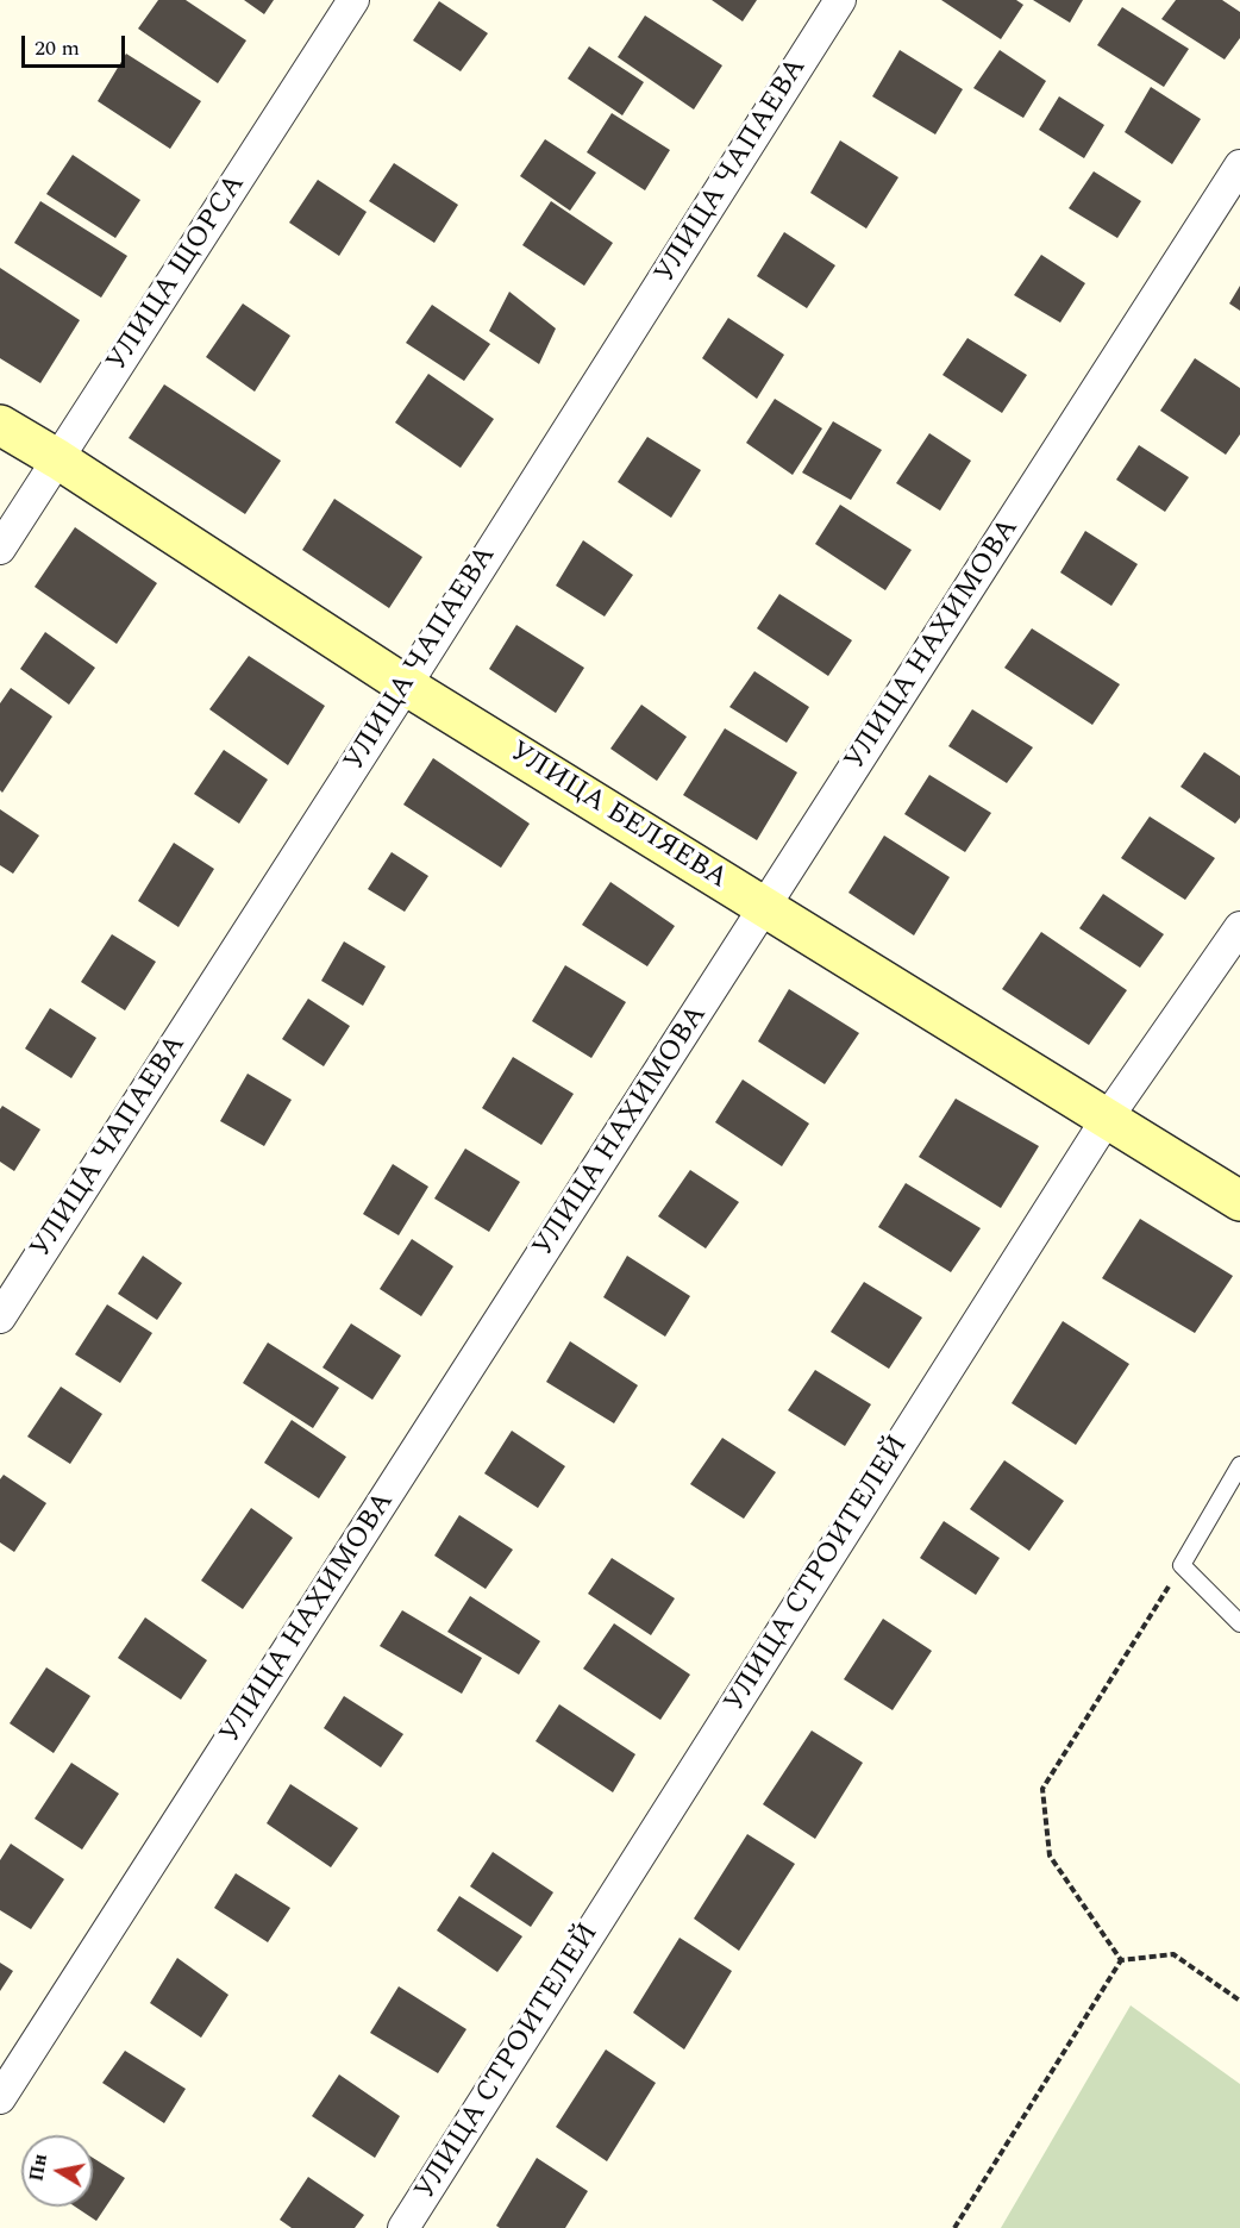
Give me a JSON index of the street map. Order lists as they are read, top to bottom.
{
  "streets": {
    "main road": ["УЛИЦА БЕЛЯЕВА"],
    "street": [
      "УЛИЦА ЧАПАЕВА",
      "УЛИЦА ЩОРСА",
      "УЛИЦА НАХИМОВА",
      "УЛИЦА СТРОИТЕЛЕЙ"
    ]
  },
  "crossings": [
    ["УЛИЦА ЧАПАЕВА", "УЛИЦА БЕЛЯЕВА"],
    ["УЛИЦА ЩОРСА", "УЛИЦА БЕЛЯЕВА"],
    ["УЛИЦА НАХИМОВА", "УЛИЦА БЕЛЯЕВА"],
    ["УЛИЦА БЕЛЯЕВА", "УЛИЦА СТРОИТЕЛЕЙ"]
  ],
  "scale_bar": "20 m",
  "north": "left"
}
